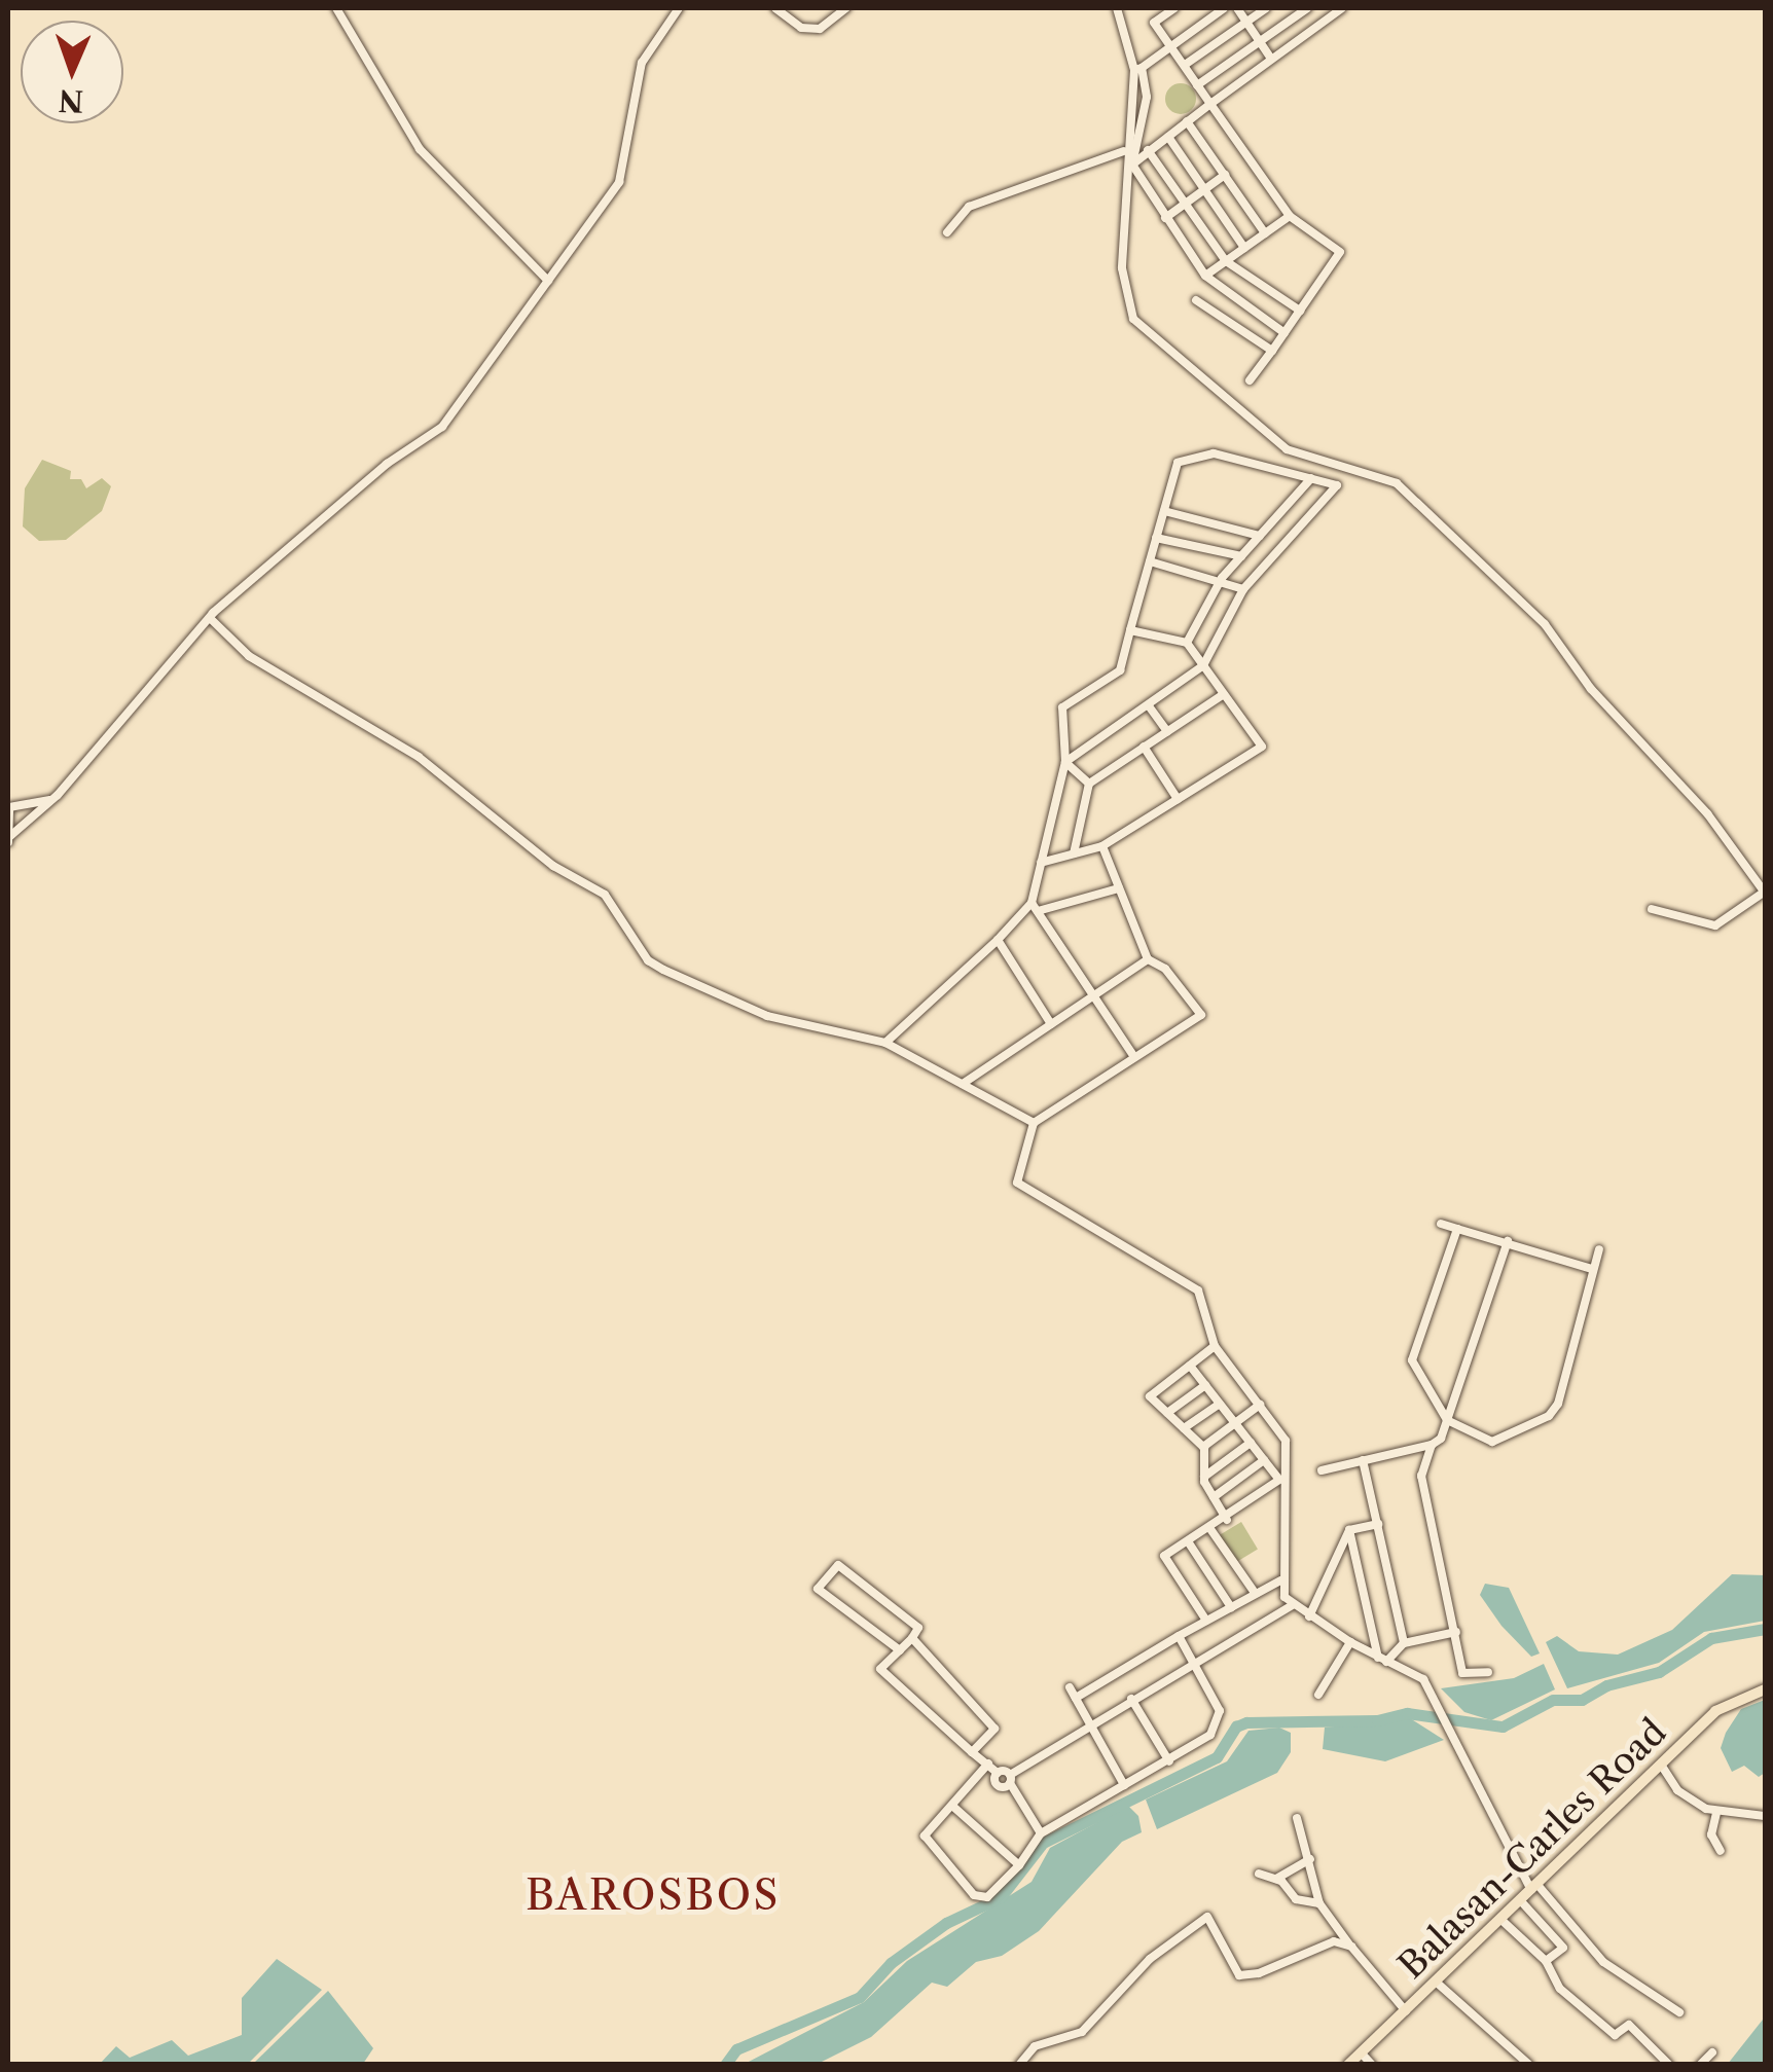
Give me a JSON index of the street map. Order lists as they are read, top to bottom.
{
  "streets": {
    "main road": ["Balasan-Carles Road"]
  },
  "districts": ["BAROSBOS"],
  "north": "bottom"
}
